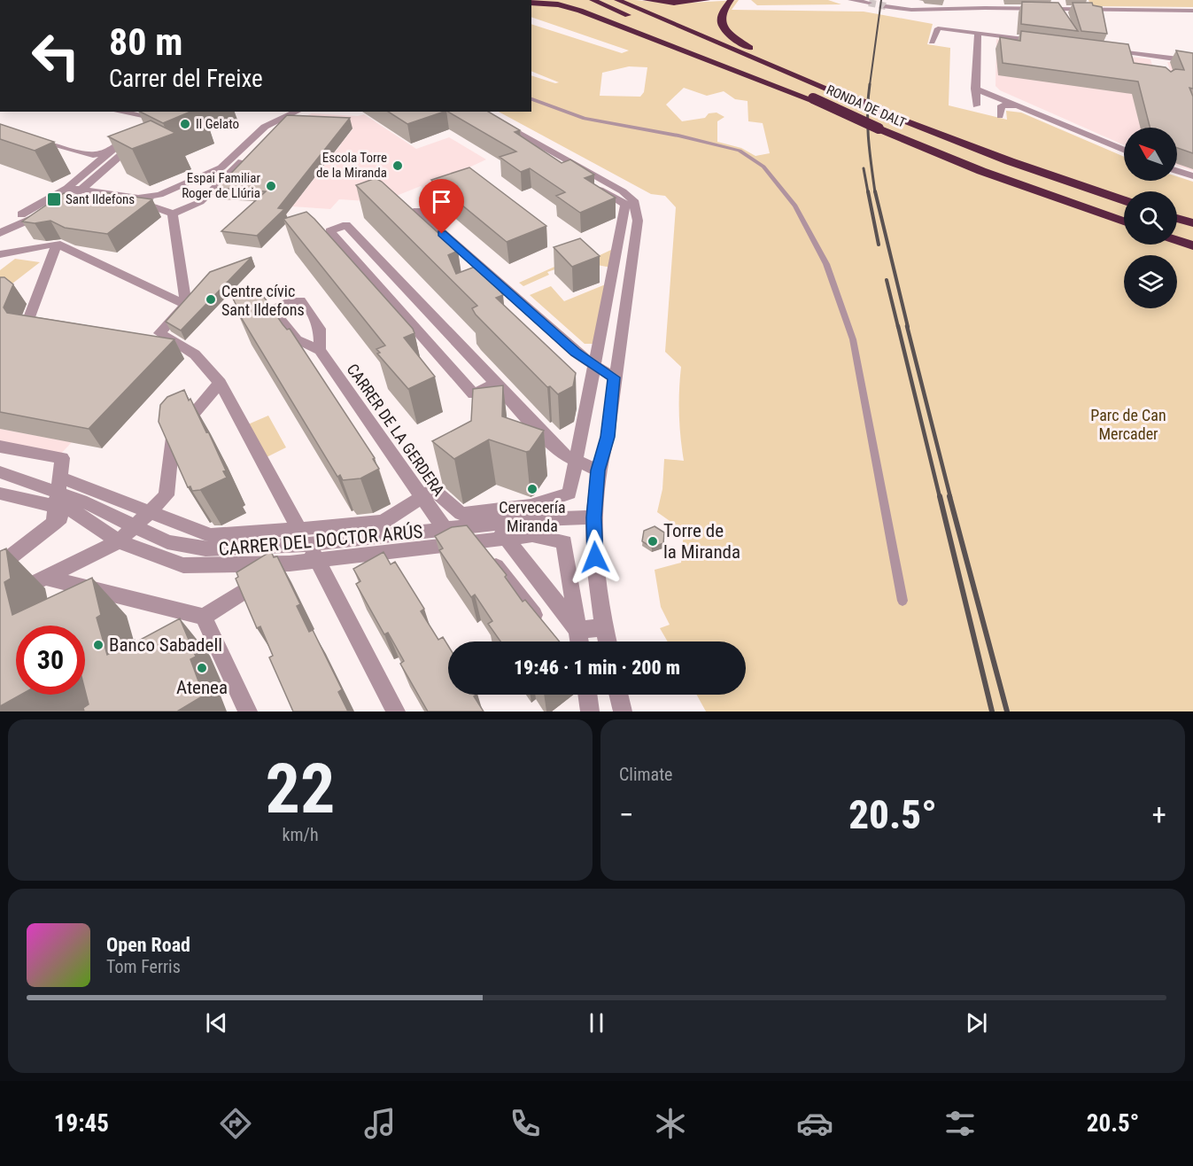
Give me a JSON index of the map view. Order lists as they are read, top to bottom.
{
  "streets": {
    "highway": ["RONDA DE DALT"],
    "street": ["CARRER DE LA GERDERA", "CARRER DEL DOCTOR ARÚS"]
  },
  "crossings": [
    ["CARRER DE LA GERDERA", "CARRER DEL DOCTOR ARÚS"]
  ],
  "parks": ["Parc de Can Mercader"],
  "places": {
    "other": [
      "Il Gelato",
      "Escola Torre de la Miranda",
      "Espai Familiar Roger de Llúria",
      "Centre cívic Sant Ildefons",
      "Cervecería Miranda",
      "Torre de la Miranda",
      "Banco Sabadell",
      "Atenea"
    ],
    "transit": ["Sant Ildefons"]
  },
  "north": "top left",
  "page": {
    "turn": ["80 m", "Carrer del Freixe"],
    "limit": "30",
    "trip": "19:46 · 1 min · 200 m",
    "tile": [
      ["22", "km/h"],
      "Climate"
    ],
    "heat": ["−", "20.5°", "+"],
    "song": ["Open Road", "Tom Ferris"],
    "tabs": ["19:45", "20.5°"]
  }
}
